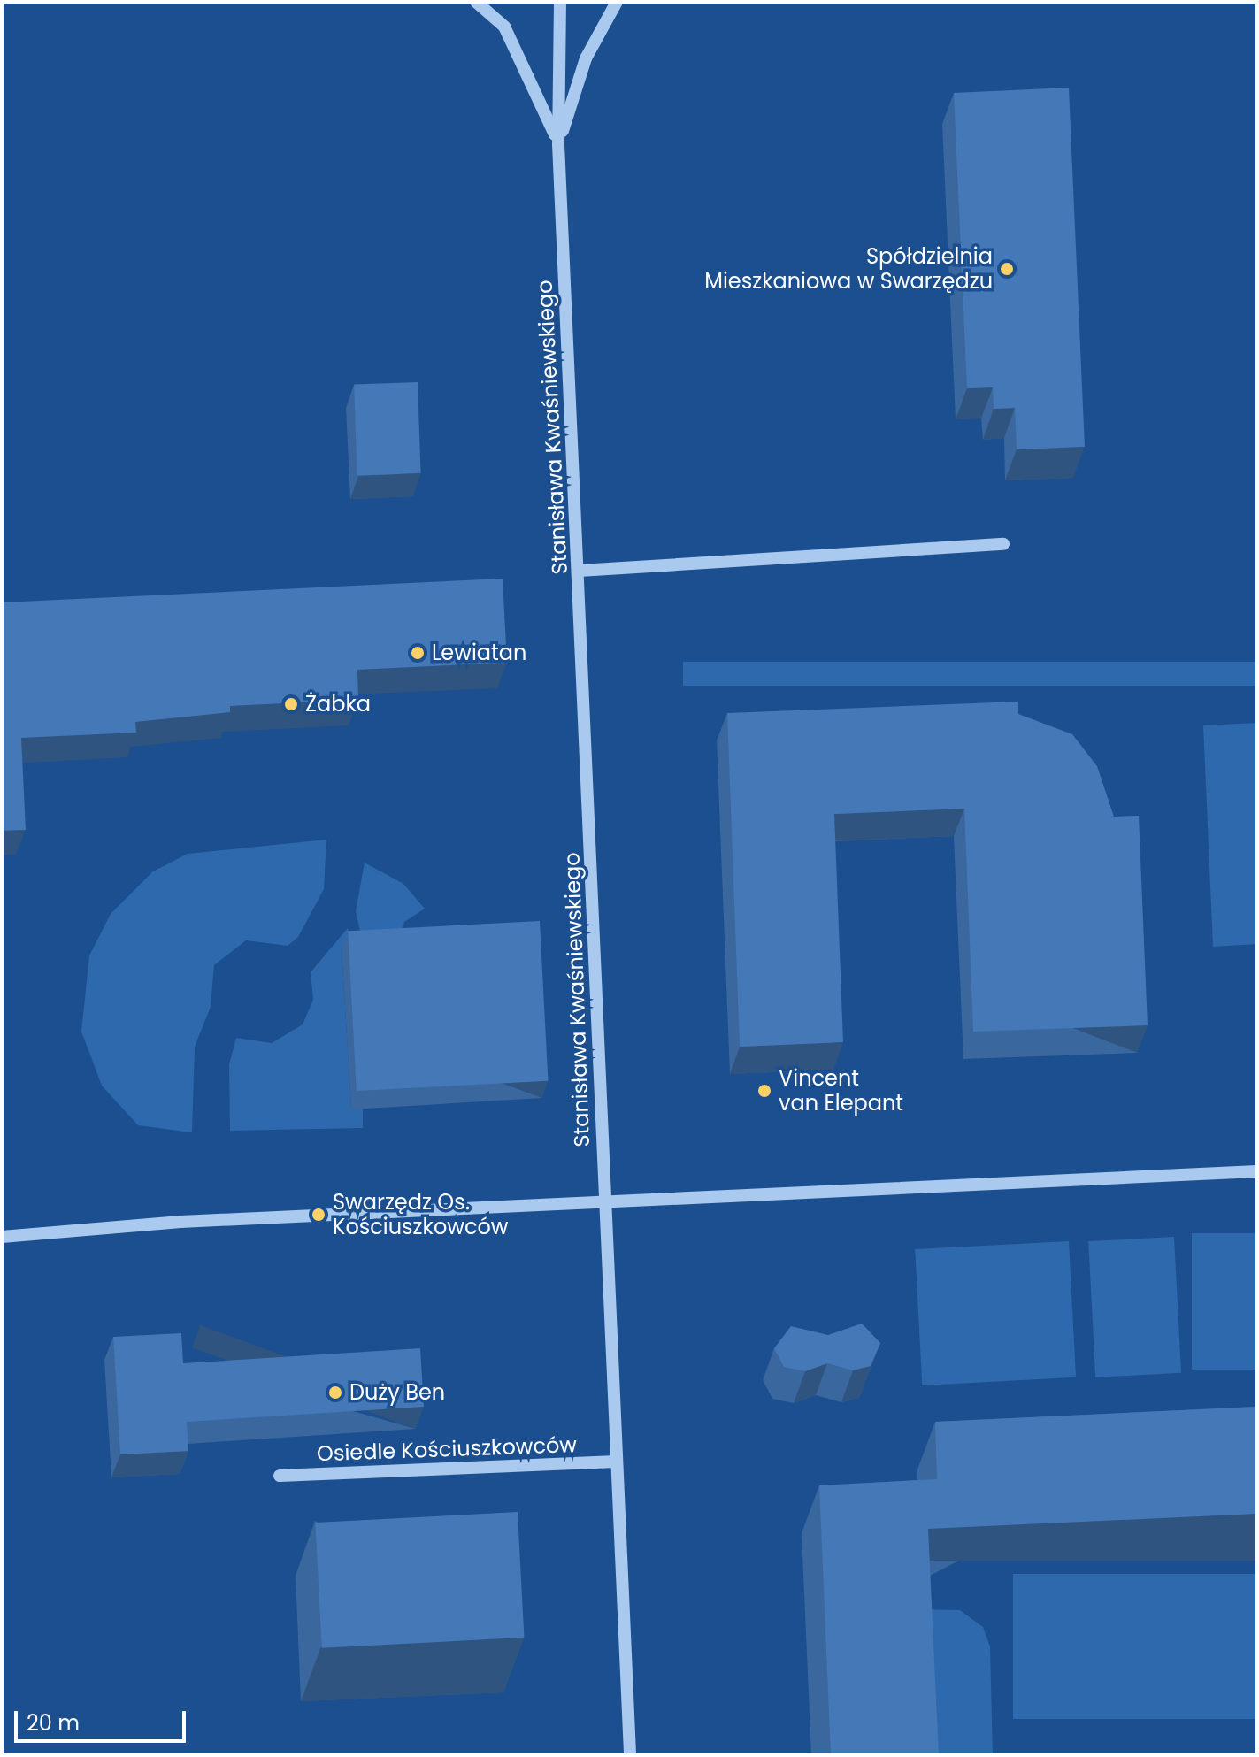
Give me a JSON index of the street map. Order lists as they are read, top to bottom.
{
  "streets": {
    "street": ["Stanisława Kwaśniewskiego", "Osiedle Kościuszkowców"]
  },
  "places": [
    "Spółdzielnia Mieszkaniowa w Swarzędzu",
    "Lewiatan",
    "Żabka",
    "Vincent van Elepant",
    "Swarzędz Os. Kościuszkowców",
    "Duży Ben"
  ],
  "scale_bar": "20 m"
}
